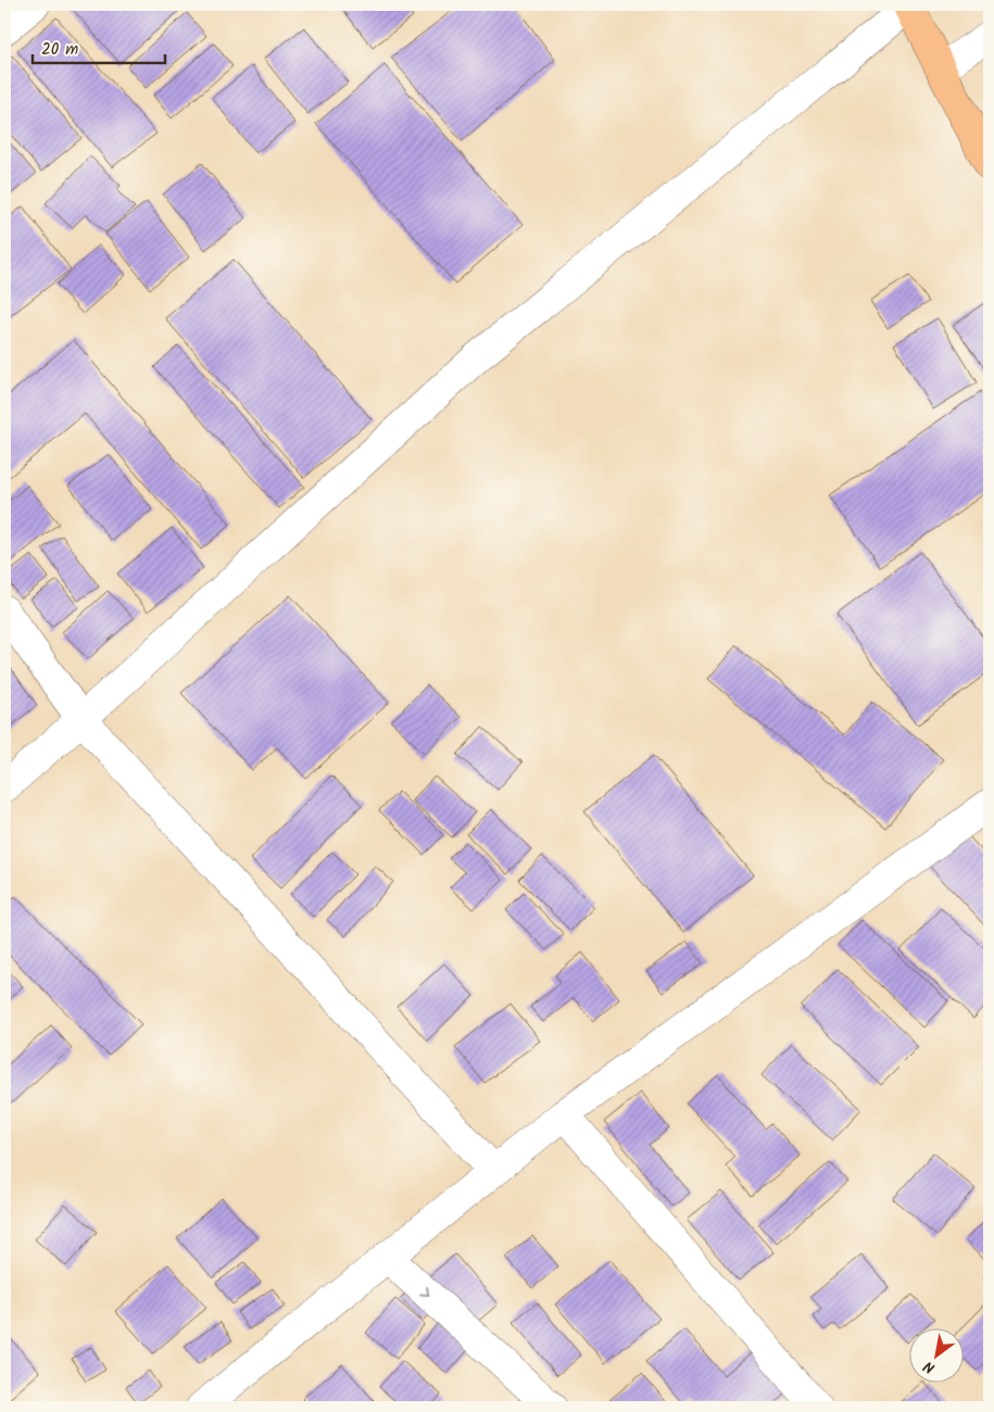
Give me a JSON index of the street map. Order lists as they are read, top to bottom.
{
  "scale_bar": "20 m",
  "north": "bottom left"
}
